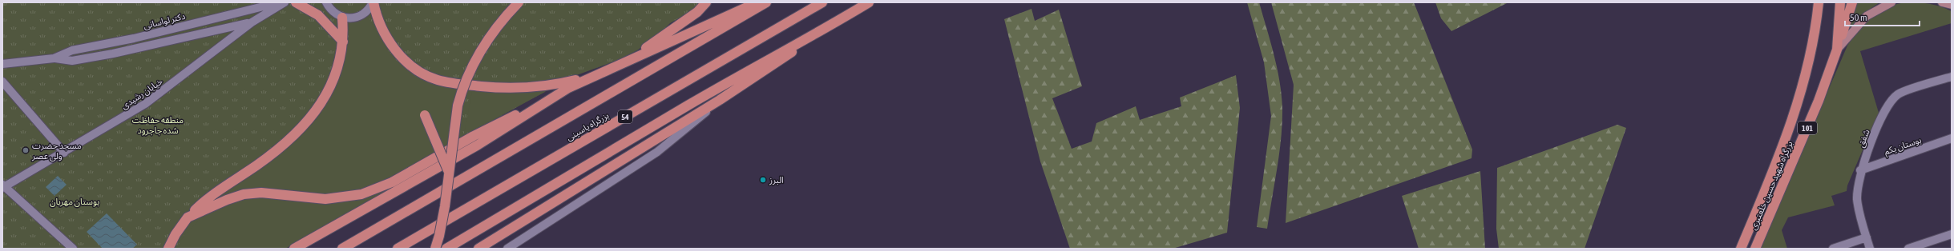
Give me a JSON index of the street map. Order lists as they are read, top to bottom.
{
  "streets": {
    "highway": [
      "54",
      "بزرگراه یاسینی",
      "101",
      "بزرگراه شهید حسین خلعتبری"
    ],
    "street": [
      "دکتر لواسانی",
      "خیابان رشیدی",
      "شفق",
      "بوستان یکم"
    ]
  },
  "crossings": [
    ["دکتر لواسانی", "خیابان رشیدی"],
    ["شفق", "بوستان یکم"]
  ],
  "parks": ["منطقه حفاظت شده جاجرود", "بوستان مهربان"],
  "places": ["مسجد حضرت ولی عصر", "البرز"],
  "scale_bar": "50 m"
}
